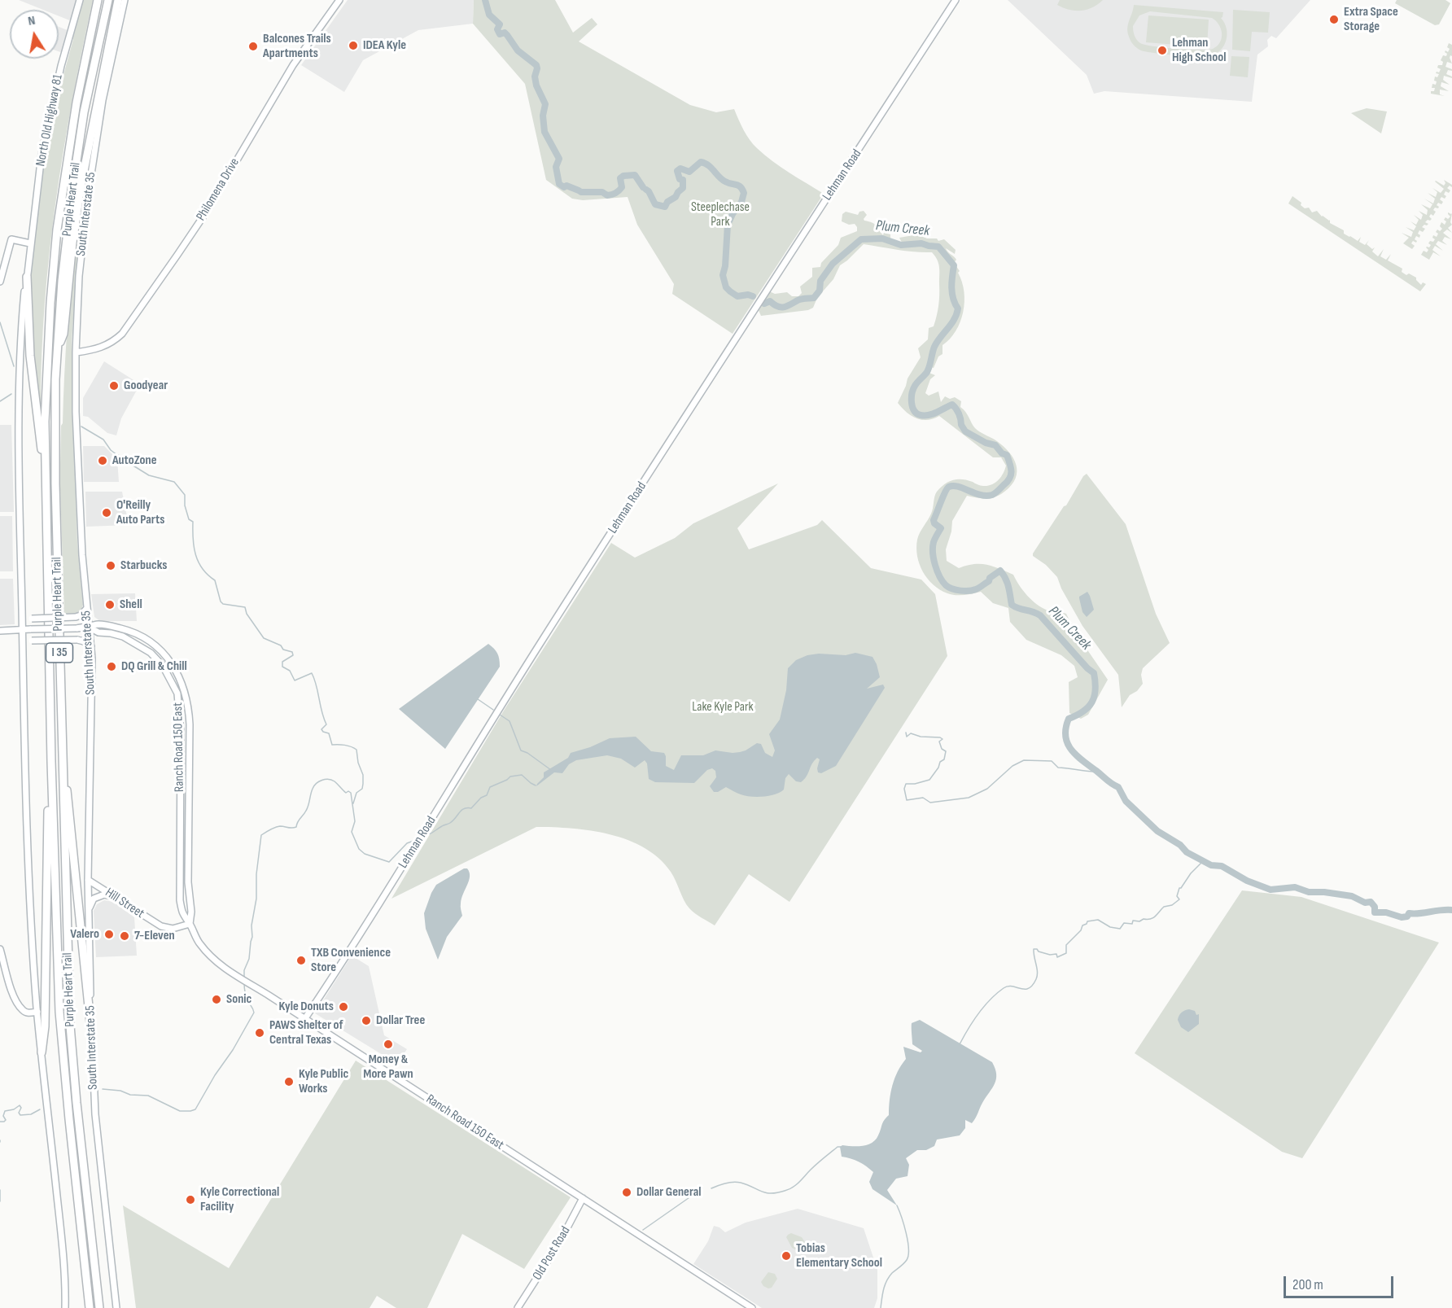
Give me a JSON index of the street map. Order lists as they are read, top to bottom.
{
  "streets": {
    "highway": ["Purple Heart Trail", "I 35"],
    "main road": [
      "North Old Highway 81",
      "Lehman Road",
      "Philomena Drive",
      "South Interstate 35",
      "Ranch Road 150 East",
      "Hill Street",
      "Old Post Road"
    ]
  },
  "crossings": [
    ["Lehman Road", "Ranch Road 150 East"],
    ["Philomena Drive", "South Interstate 35"],
    ["South Interstate 35", "Ranch Road 150 East"],
    ["South Interstate 35", "Hill Street"],
    ["Ranch Road 150 East", "Hill Street"],
    ["Ranch Road 150 East", "Old Post Road"]
  ],
  "water": ["Plum Creek"],
  "parks": ["Steeplechase Park", "Lake Kyle Park"],
  "places": [
    "Extra Space Storage",
    "IDEA Kyle",
    "Balcones Trails Apartments",
    "Lehman High School",
    "Goodyear",
    "AutoZone",
    "O'Reilly Auto Parts",
    "Starbucks",
    "Shell",
    "DQ Grill & Chill",
    "Valero",
    "7-Eleven",
    "TXB Convenience Store",
    "Sonic",
    "Kyle Donuts",
    "Dollar Tree",
    "PAWS Shelter of Central Texas",
    "Money & More Pawn",
    "Kyle Public Works",
    "Dollar General",
    "Kyle Correctional Facility",
    "Tobias Elementary School"
  ],
  "scale_bar": "200 m",
  "north": "top"
}
